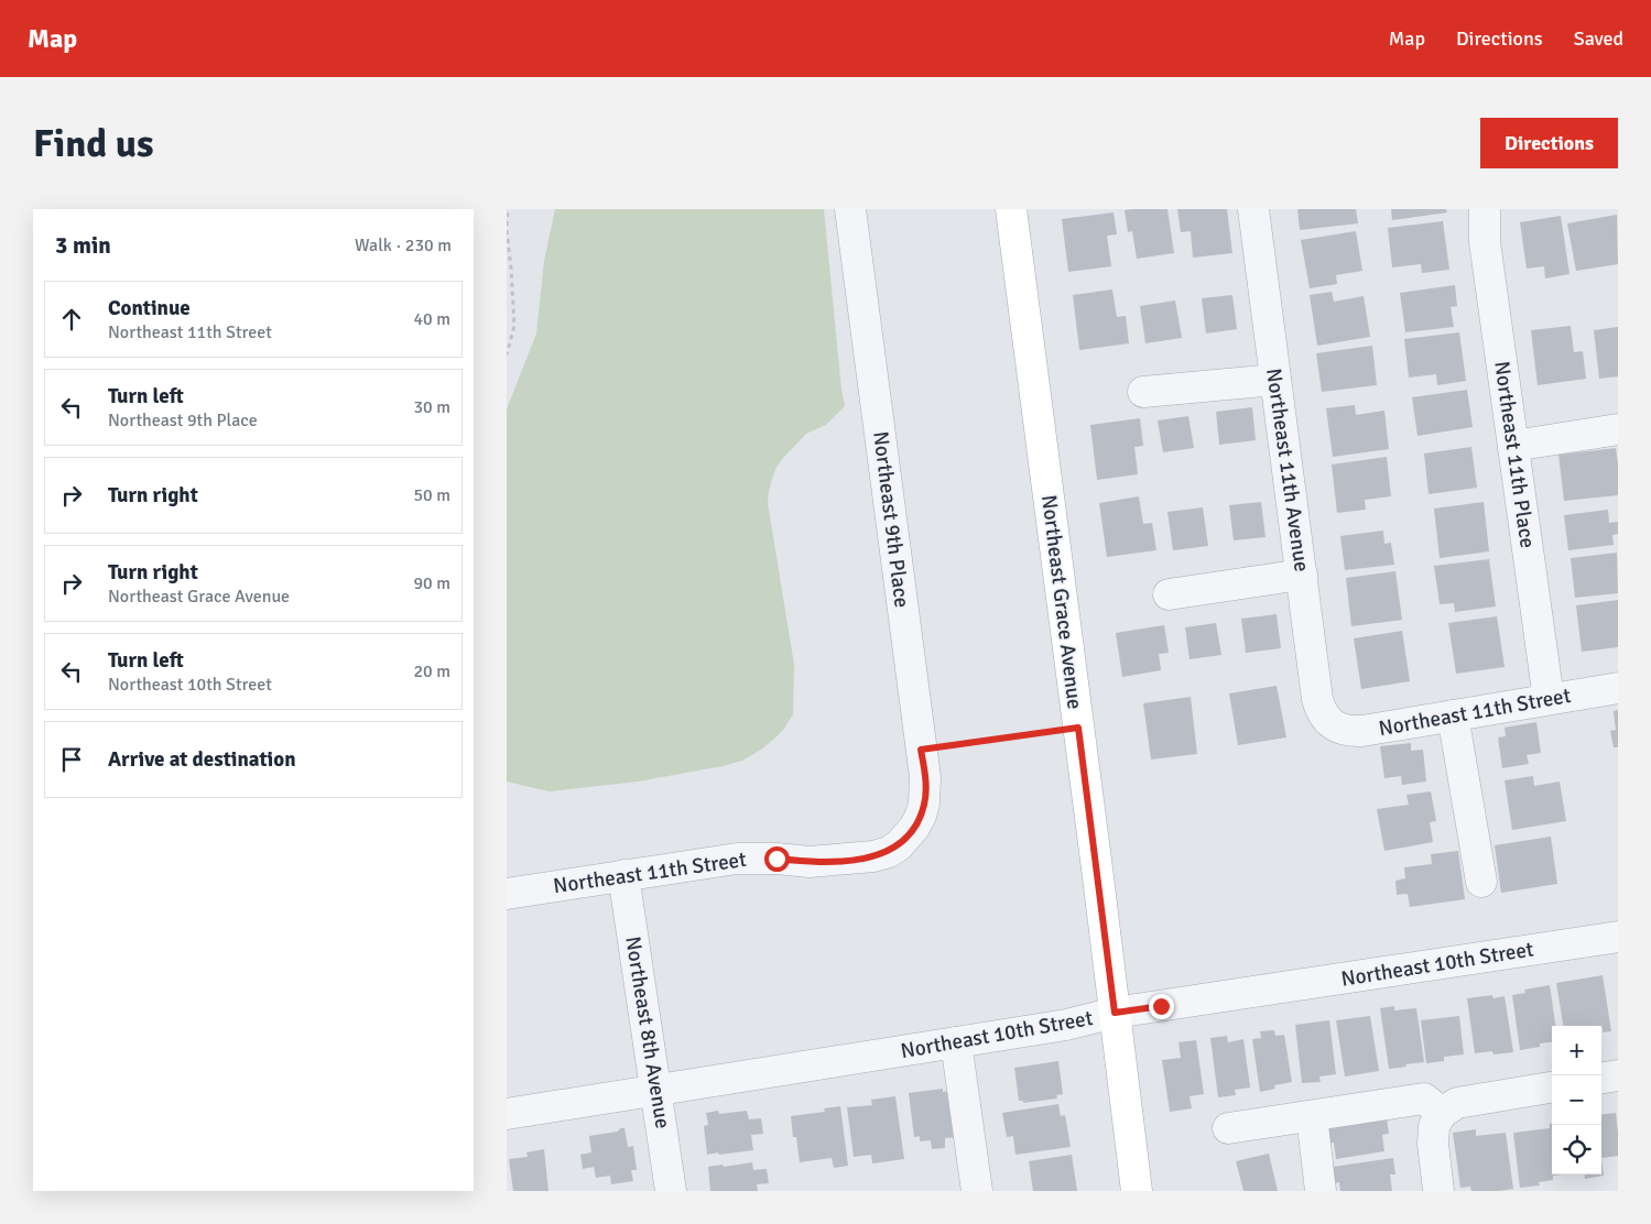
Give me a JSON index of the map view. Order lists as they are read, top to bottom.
{
  "streets": {
    "main road": ["Northeast Grace Avenue"],
    "street": [
      "Northeast 11th Place",
      "Northeast 11th Avenue",
      "Northeast 9th Place",
      "Northeast 11th Street",
      "Northeast 10th Street",
      "Northeast 8th Avenue"
    ]
  },
  "crossings": [
    ["Northeast 11th Place", "Northeast 11th Street"],
    ["Northeast 11th Avenue", "Northeast 11th Street"],
    ["Northeast 9th Place", "Northeast 11th Street"],
    ["Northeast Grace Avenue", "Northeast 10th Street"],
    ["Northeast 11th Street", "Northeast 8th Avenue"],
    ["Northeast 10th Street", "Northeast 8th Avenue"]
  ],
  "page": {
    "header": "Map",
    "nav": ["Map", "Directions", "Saved"],
    "buttons": "Directions",
    "title": "Find us",
    "heading": ["3 min", "Walk · 230 m"],
    "list": [
      ["Continue", "Northeast 11th Street", "40 m"],
      ["Turn left", "Northeast 9th Place", "30 m"],
      ["Turn right", "50 m"],
      ["Turn right", "Northeast Grace Avenue", "90 m"],
      ["Turn left", "Northeast 10th Street", "20 m"],
      "Arrive at destination"
    ],
    "map_buttons": ["+", "−"]
  }
}
